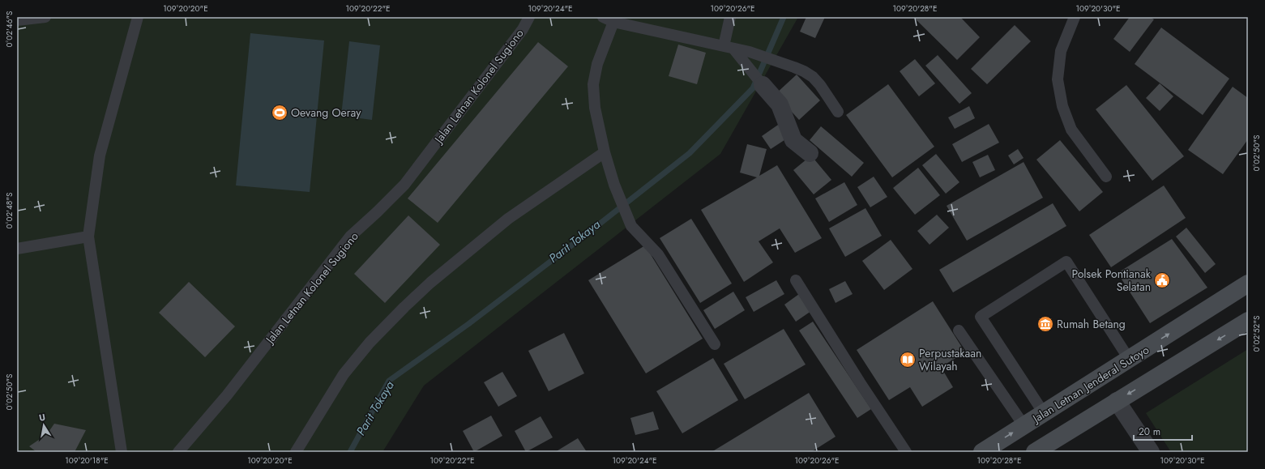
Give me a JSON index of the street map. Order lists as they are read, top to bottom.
{
  "streets": {
    "street": ["Jalan Letnan Jenderal Sutoyo"],
    "lane": ["Jalan Letnan Kolonel Sugiono"]
  },
  "water": ["Parit Tokaya"],
  "places": {
    "sports": ["Oevang Oeray"],
    "public building": ["Polsek Pontianak Selatan"],
    "museum": ["Rumah Betang"],
    "library": ["Perpustakaan Wilayah"]
  },
  "scale_bar": "20 m",
  "north": "top",
  "coordinates": [
    "109°20'20\"E",
    "109°20'22\"E",
    "109°20'24\"E",
    "109°20'26\"E",
    "109°20'28\"E",
    "109°20'30\"E",
    "0°02'46\"S",
    "0°02'50\"S",
    "0°02'48\"S",
    "0°02'52\"S",
    "109°20'18\"E"
  ]
}
